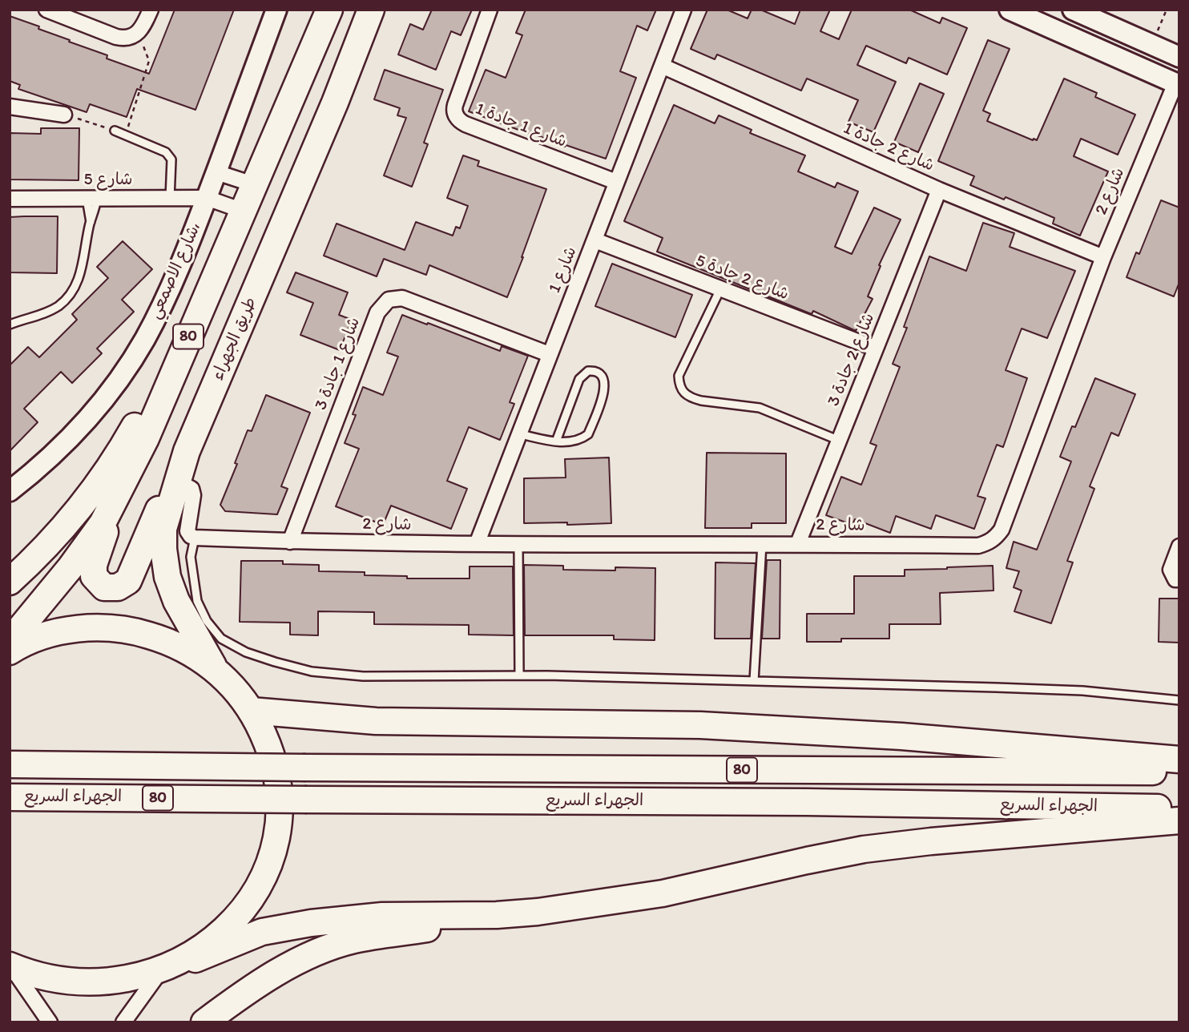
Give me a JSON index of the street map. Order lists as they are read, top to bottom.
{
  "streets": {
    "highway": ["80", "طريق الجهراء", "الجهراء السريع"],
    "street": [
      "شارع 1 جادة 1",
      "شارع 2 جادة 1",
      "شارع 5",
      "شارع 2",
      "شارع 1",
      "شارع الاصمعي،",
      "شارع 2 جادة 5",
      "شارع 2 جادة 3",
      "شارع 1 جادة 3"
    ]
  },
  "crossings": [
    ["شارع 1 جادة 1", "شارع 1"],
    ["شارع 2 جادة 1", "شارع 2"],
    ["شارع 2 جادة 1", "شارع 1"],
    ["شارع 2 جادة 1", "شارع 2 جادة 3"],
    ["شارع 5", "شارع الاصمعي،"],
    ["شارع 2", "شارع 1"],
    ["شارع 2", "شارع 2 جادة 3"],
    ["شارع 2", "شارع 1 جادة 3"],
    ["شارع 1", "شارع 2 جادة 5"],
    ["شارع 1", "شارع 1 جادة 3"],
    ["شارع 2 جادة 5", "شارع 2 جادة 3"],
    ["80", "طريق الجهراء"]
  ]
}
